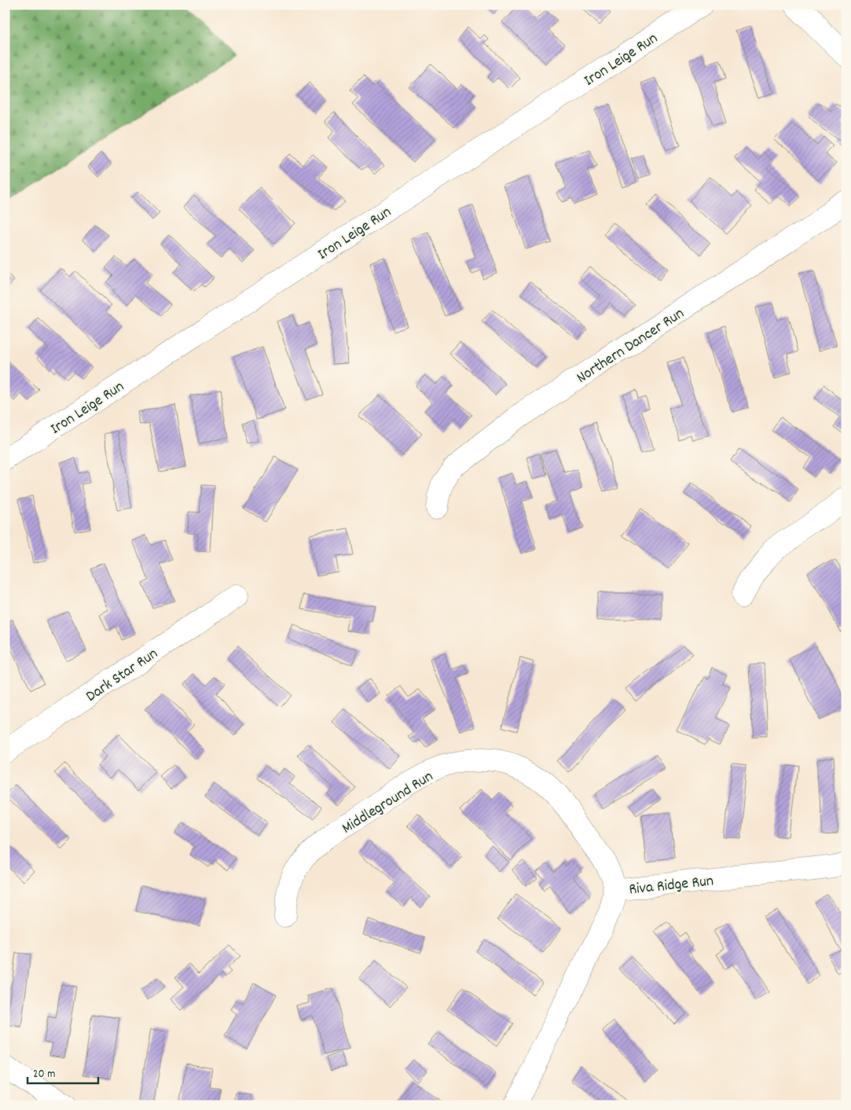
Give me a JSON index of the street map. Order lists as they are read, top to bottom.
{
  "streets": {
    "street": [
      "Iron Leige Run",
      "Northern Dancer Run",
      "Dark Star Run",
      "Middleground Run",
      "Riva Ridge Run"
    ]
  },
  "crossings": [
    ["Middleground Run", "Riva Ridge Run"]
  ],
  "scale_bar": "20 m"
}
